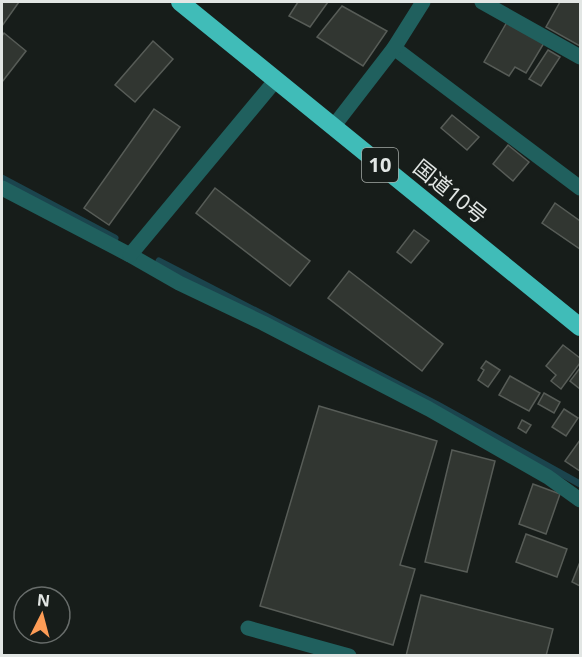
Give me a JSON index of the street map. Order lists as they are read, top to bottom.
{
  "streets": {
    "highway": ["10", "国道10号"]
  },
  "north": "top"
}
